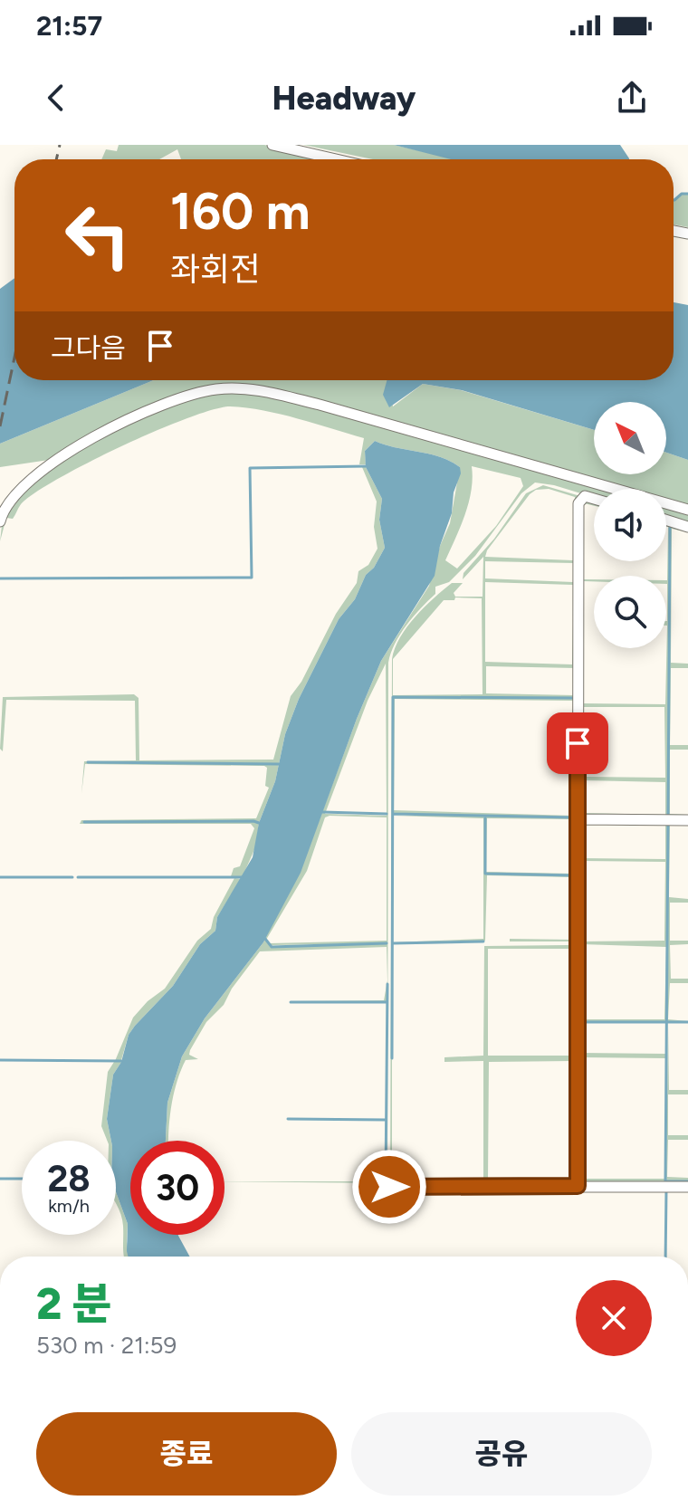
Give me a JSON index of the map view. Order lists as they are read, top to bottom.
{
  "north": "top left",
  "page": {
    "status": "21:57",
    "header": "Headway",
    "turn": ["160 m", "좌회전"],
    "then": "그다음",
    "speed": "28 km/h",
    "limit": "30",
    "heading": ["2 분", "530 m · 21:59"],
    "buttons": ["종료", "공유"]
  }
}
